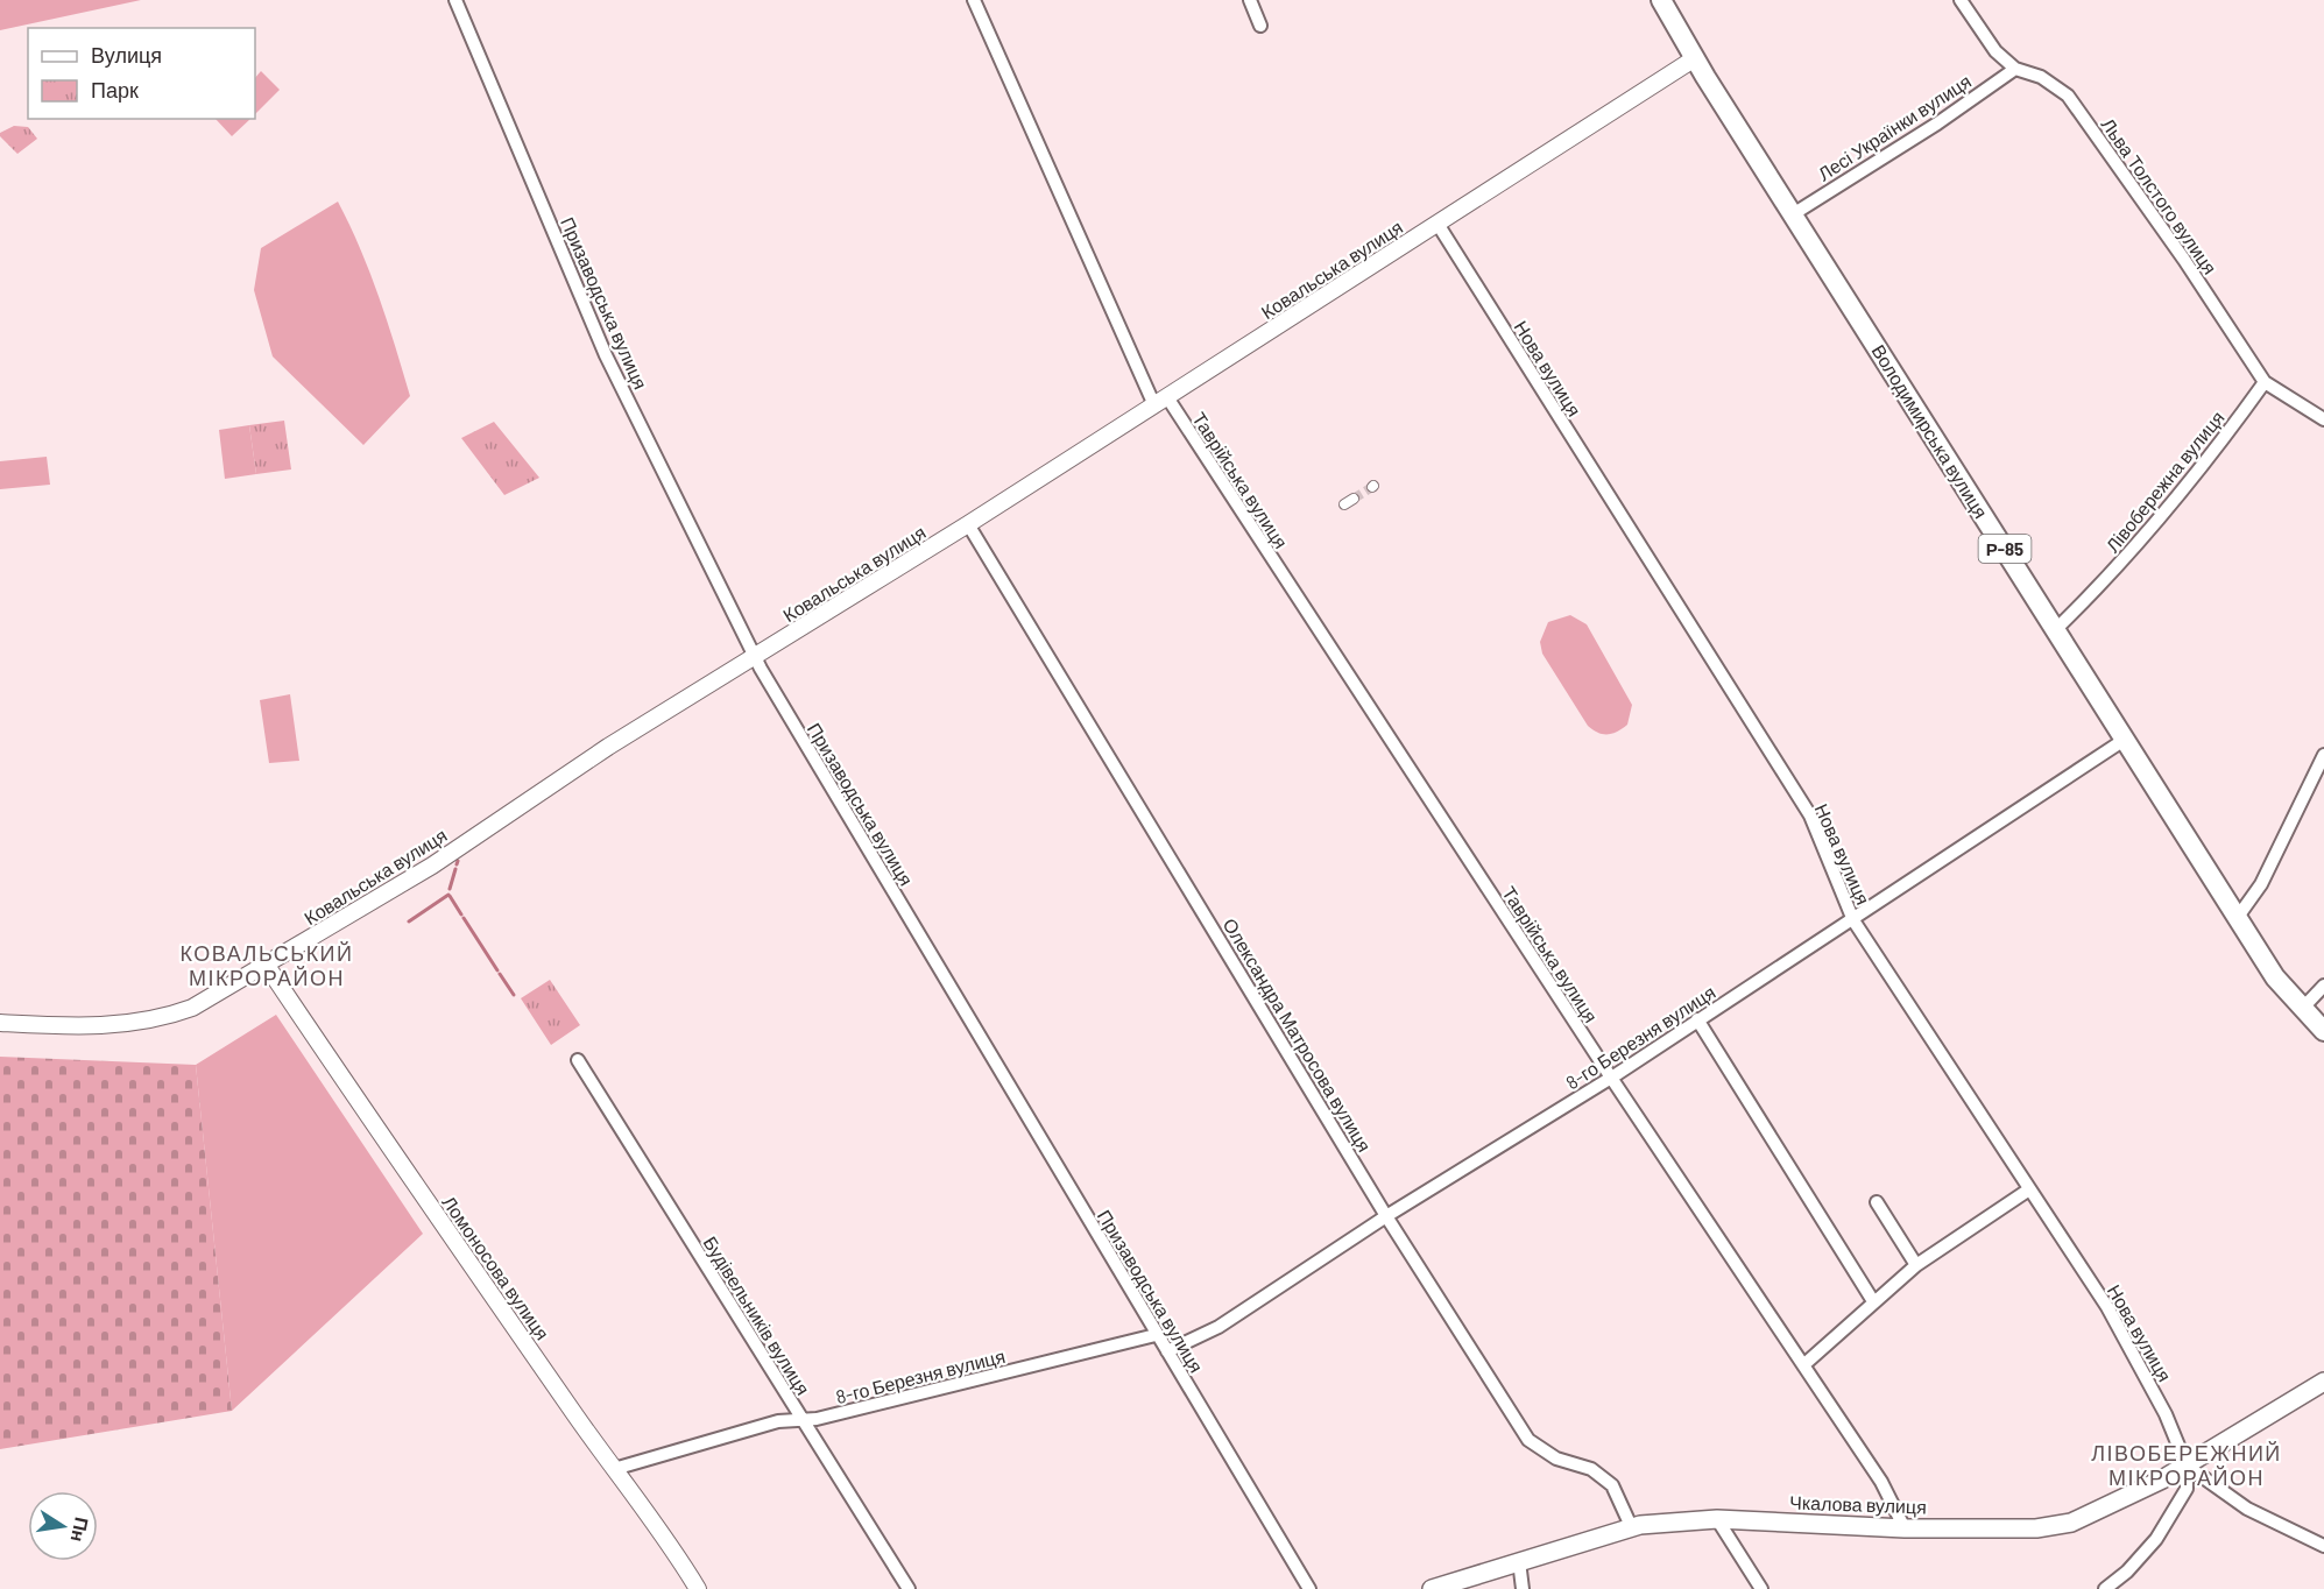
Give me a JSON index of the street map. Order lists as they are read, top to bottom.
{
  "streets": {
    "main road": ["Володимирська вулиця", "Р-85", "Чкалова вулиця"],
    "street": [
      "Лесі Українки вулиця",
      "Льва Толстого вулиця",
      "Ковальська вулиця",
      "Призаводська вулиця",
      "Нова вулиця",
      "Таврійська вулиця",
      "Лівобережна вулиця",
      "Олександра Матросова вулиця",
      "8-го Березня вулиця",
      "Ломоносова вулиця",
      "Будівельників вулиця"
    ]
  },
  "crossings": [
    ["Лесі Українки вулиця", "Льва Толстого вулиця"],
    ["Лесі Українки вулиця", "Володимирська вулиця"],
    ["Льва Толстого вулиця", "Лівобережна вулиця"],
    ["Ковальська вулиця", "Призаводська вулиця"],
    ["Ковальська вулиця", "Нова вулиця"],
    ["Ковальська вулиця", "Володимирська вулиця"],
    ["Ковальська вулиця", "Таврійська вулиця"],
    ["Ковальська вулиця", "Олександра Матросова вулиця"],
    ["Ковальська вулиця", "Ломоносова вулиця"],
    ["Призаводська вулиця", "8-го Березня вулиця"],
    ["Нова вулиця", "8-го Березня вулиця"],
    ["Нова вулиця", "Чкалова вулиця"],
    ["Володимирська вулиця", "Лівобережна вулиця"],
    ["Володимирська вулиця", "8-го Березня вулиця"],
    ["Таврійська вулиця", "8-го Березня вулиця"],
    ["Таврійська вулиця", "Чкалова вулиця"],
    ["Олександра Матросова вулиця", "8-го Березня вулиця"],
    ["Олександра Матросова вулиця", "Чкалова вулиця"],
    ["8-го Березня вулиця", "Ломоносова вулиця"],
    ["8-го Березня вулиця", "Будівельників вулиця"]
  ],
  "districts": ["КОВАЛЬСЬКИЙ МІКРОРАЙОН", "ЛІВОБЕРЕЖНИЙ МІКРОРАЙОН"],
  "legend": ["Вулиця", "Парк"],
  "north": "right"
}
